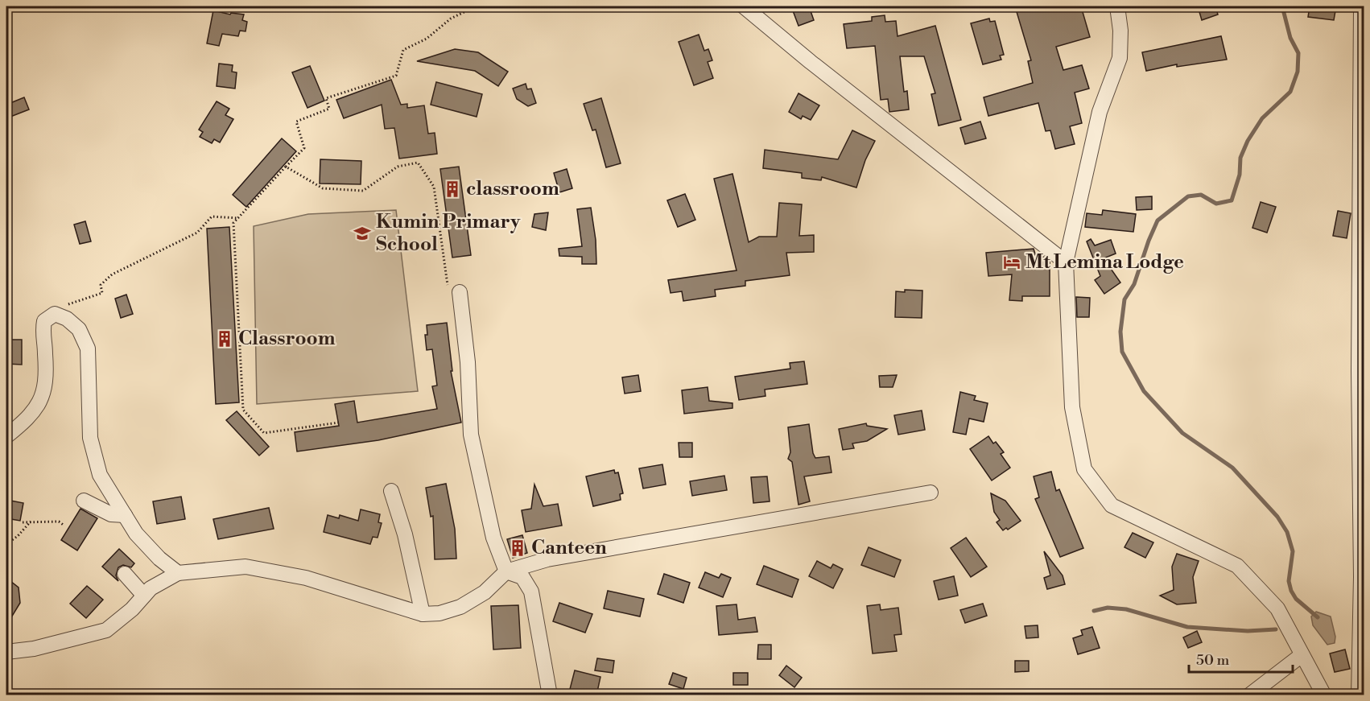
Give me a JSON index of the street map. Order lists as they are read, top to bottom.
{
  "places": {
    "building": ["classroom", "Classroom", "Canteen"],
    "school or university": ["Kumin Primary School"],
    "hotel": ["Mt Lemina Lodge"]
  },
  "scale_bar": "50 m"
}
